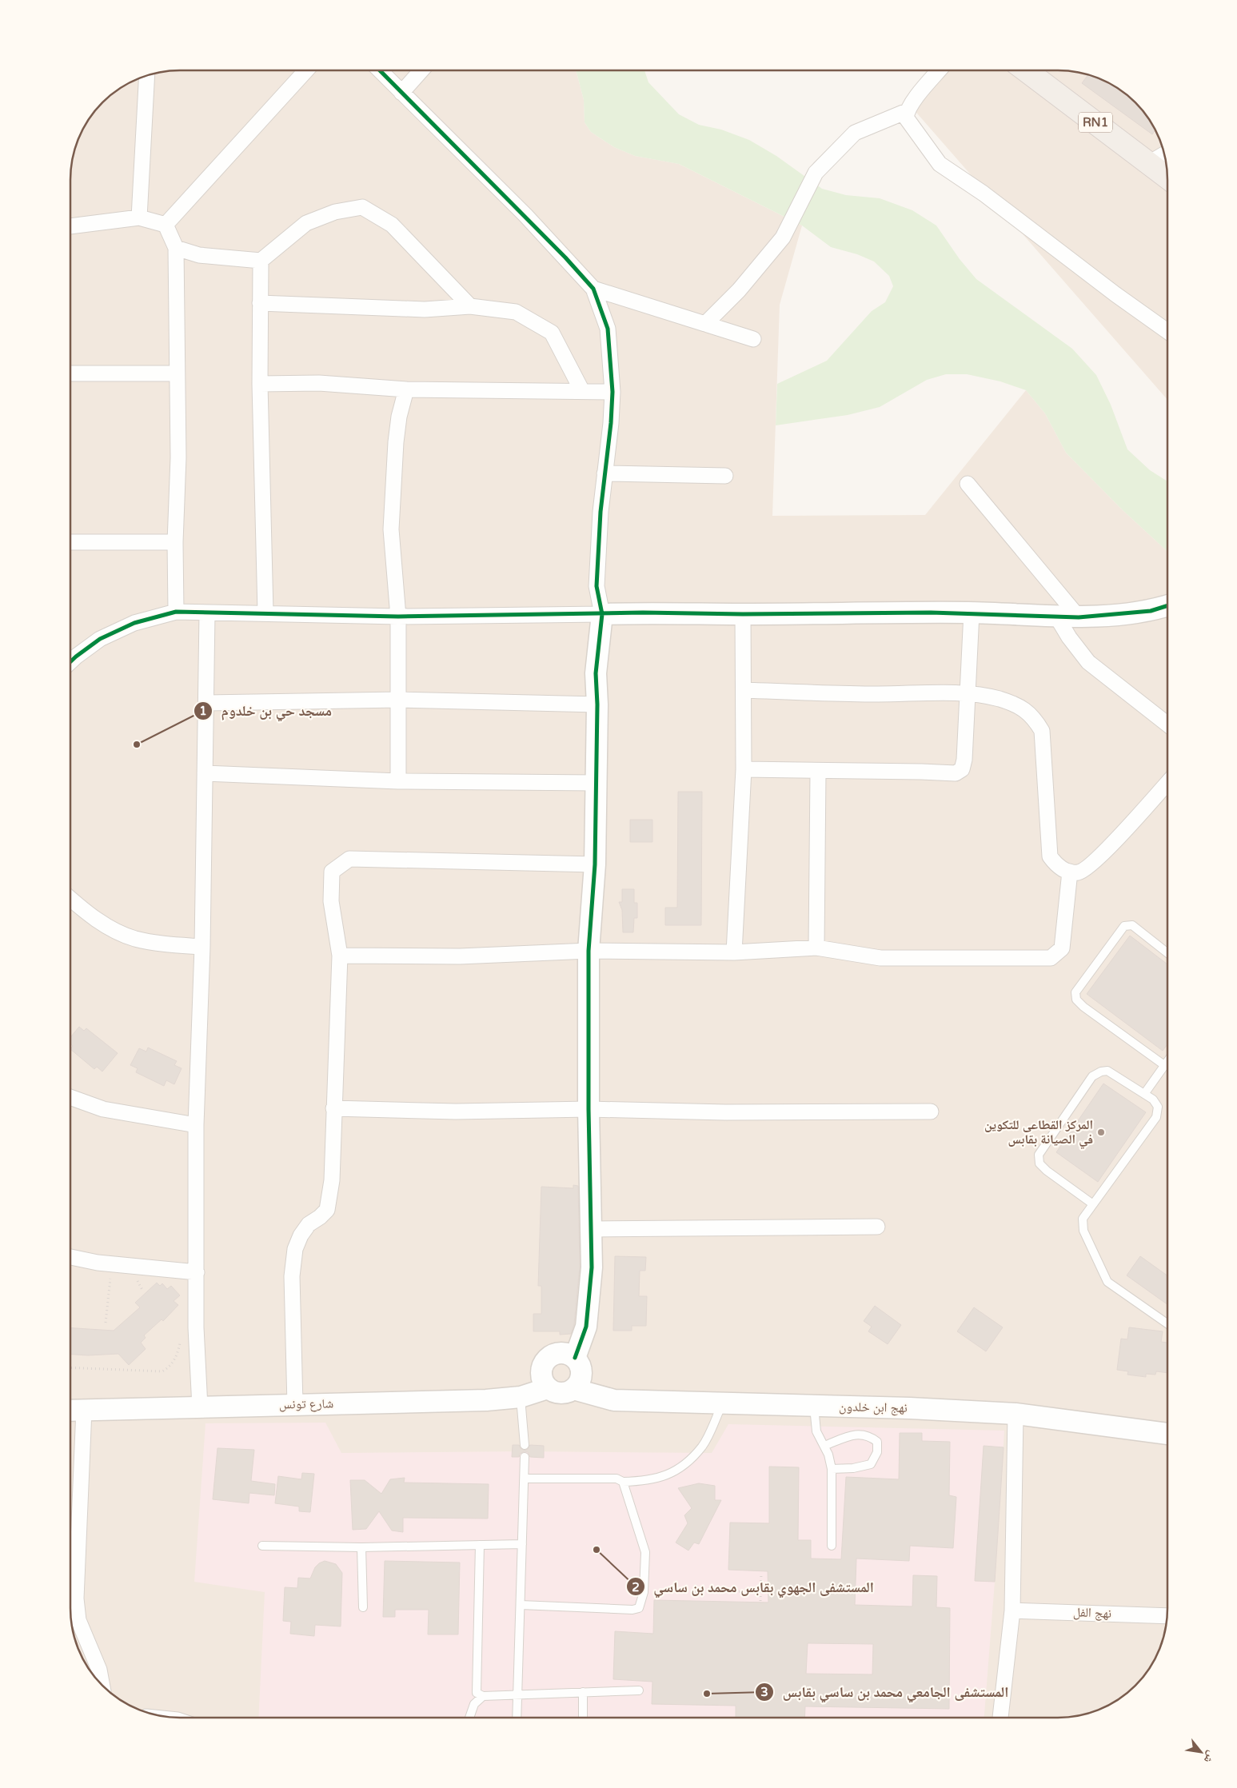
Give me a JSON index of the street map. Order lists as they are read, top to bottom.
{
  "streets": {
    "main road": ["RN1"],
    "street": ["شارع تونس", "نهج ابن خلدون", "نهج الفل"]
  },
  "crossings": [
    ["شارع تونس", "نهج ابن خلدون"]
  ],
  "places": [
    "مسجد حي بن خلدوم",
    "المركز القطاعى للتكوين في الصيانة بقابس",
    "المستشفى الجهوي بقابس محمد بن ساسي",
    "المستشفى الجامعي محمد بن ساسي بقابس"
  ],
  "north": "bottom right"
}
